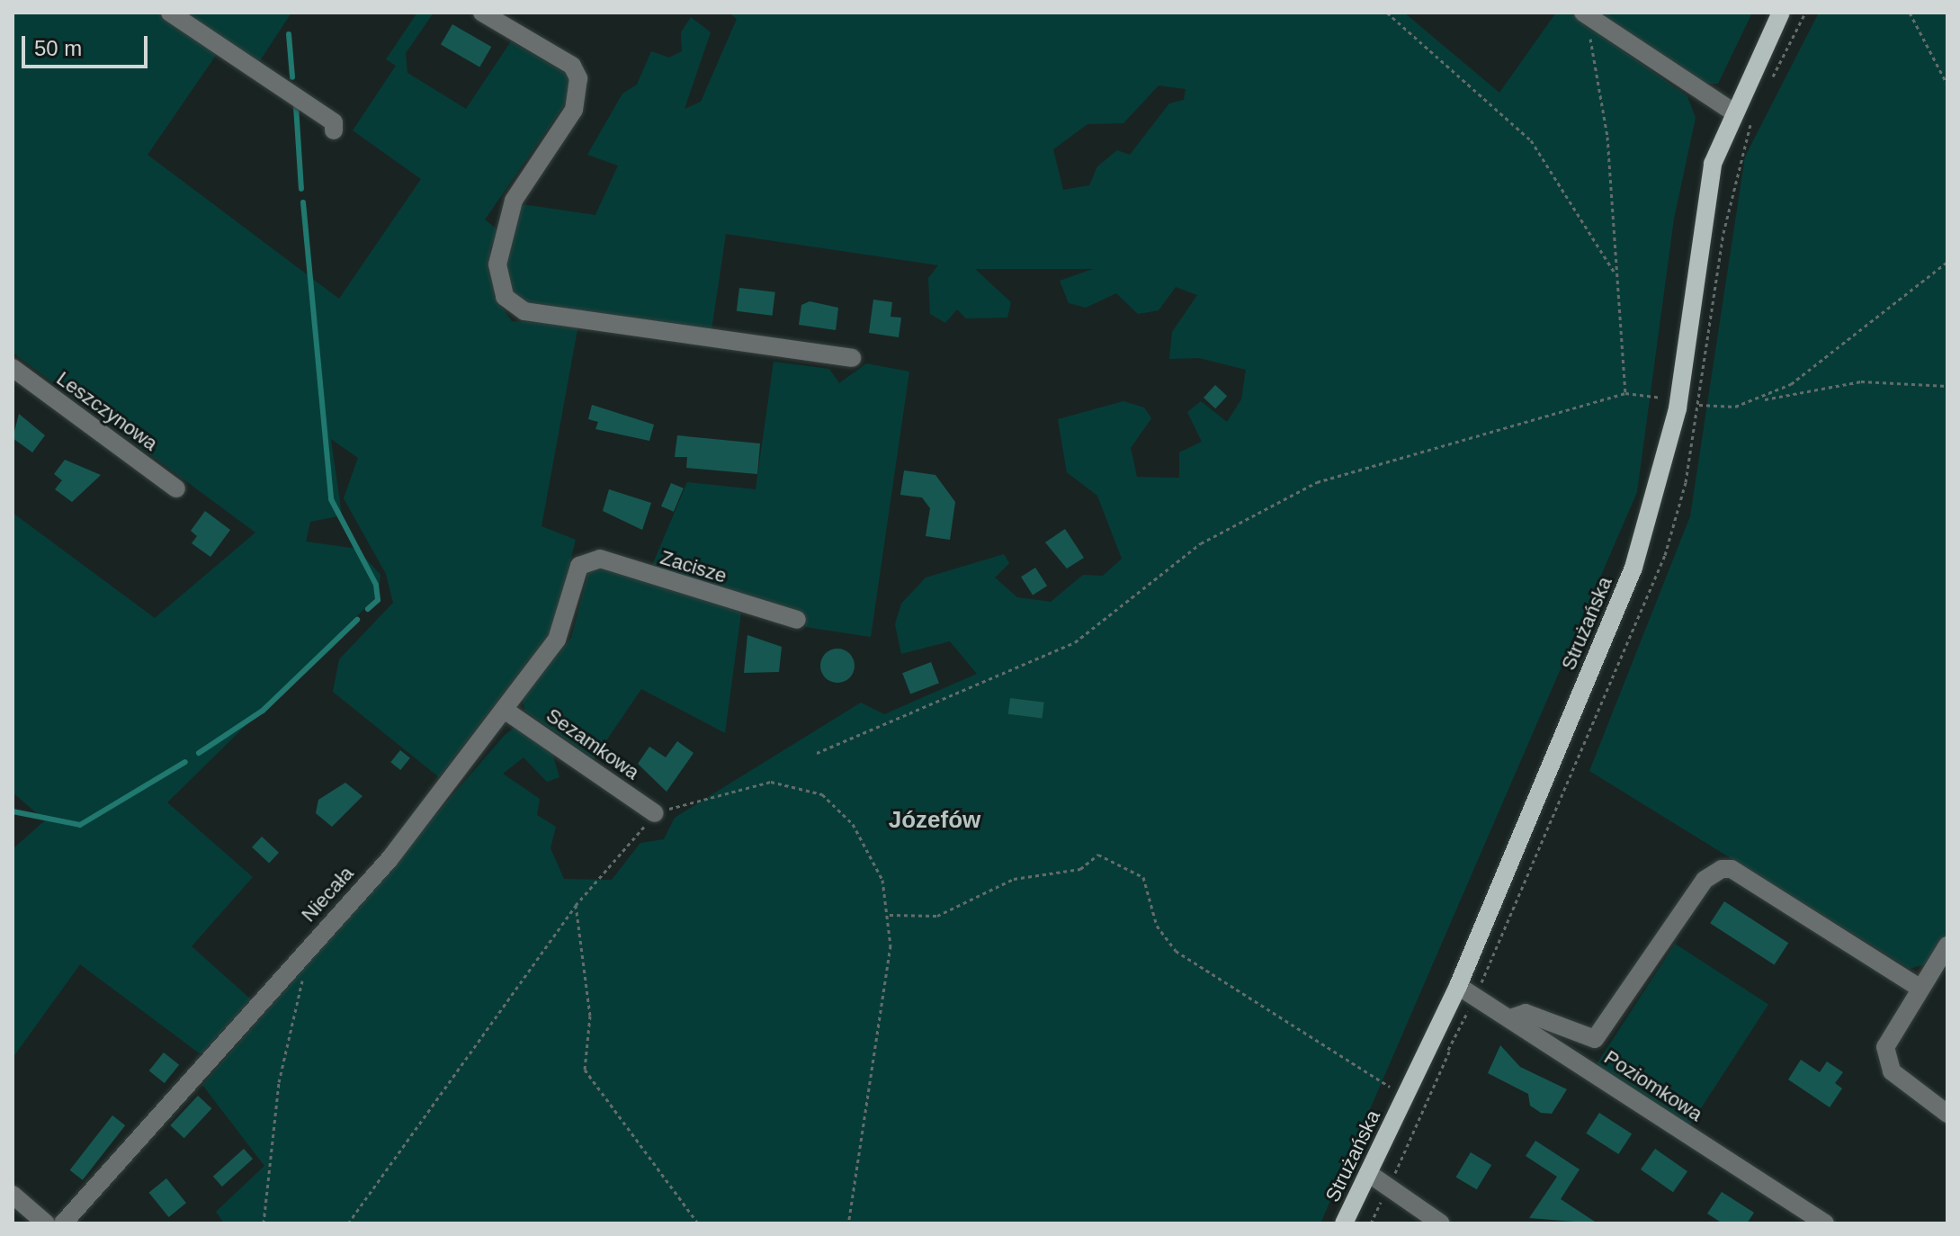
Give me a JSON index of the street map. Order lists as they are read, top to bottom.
{
  "streets": {
    "main road": ["Strużańska"],
    "street": [
      "Leszczynowa",
      "Zacisze",
      "Sezamkowa",
      "Niecała",
      "Poziomkowa"
    ]
  },
  "crossings": [
    ["Zacisze", "Niecała"],
    ["Strużańska", "Poziomkowa"],
    ["Sezamkowa", "Niecała"]
  ],
  "districts": ["Józefów"],
  "scale_bar": "50 m"
}
